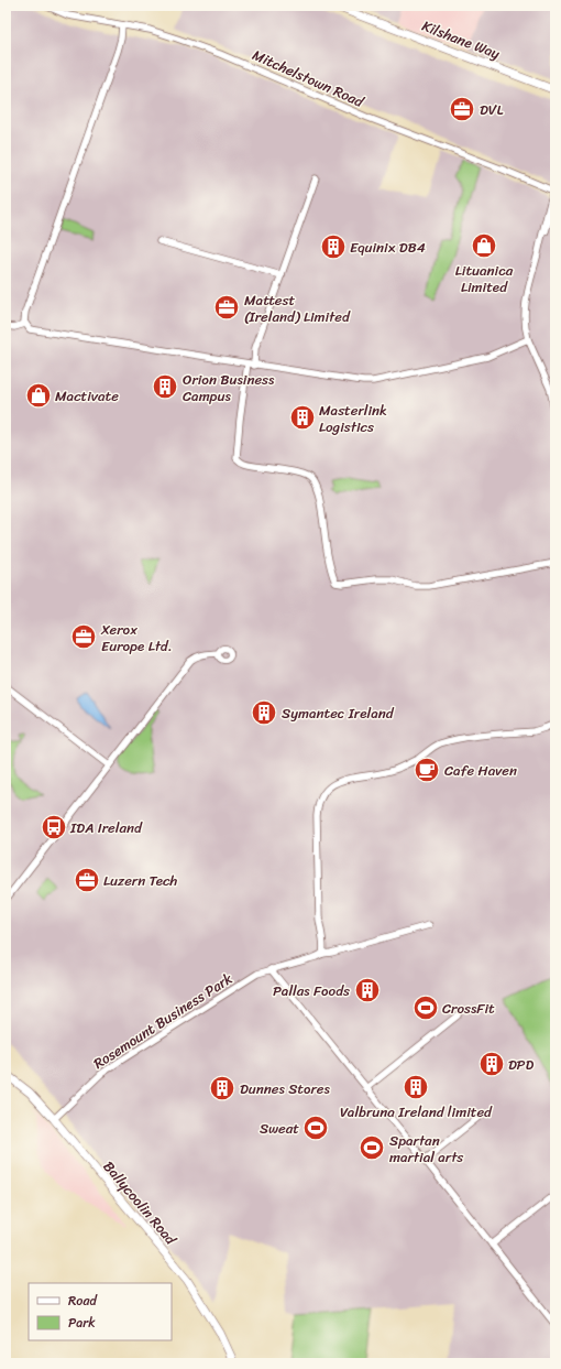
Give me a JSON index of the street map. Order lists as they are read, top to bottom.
{
  "streets": {
    "street": [
      "Kilshane Way",
      "Mitchelstown Road",
      "Rosemount Business Park",
      "Ballycoolin Road"
    ]
  },
  "crossings": [
    ["Rosemount Business Park", "Ballycoolin Road"]
  ],
  "places": {
    "office": [
      "DVL",
      "Mattest (Ireland) Limited",
      "Xerox Europe Ltd.",
      "Luzern Tech"
    ],
    "shop": ["Lituanica Limited", "Mactivate"],
    "building": [
      "Equinix DB4",
      "Orion Business Campus",
      "Masterlink Logistics",
      "Symantec Ireland",
      "Pallas Foods",
      "DPD",
      "Valbruna Ireland limited",
      "Dunnes Stores"
    ],
    "cafe": ["Cafe Haven"],
    "bus stop": ["IDA Ireland"],
    "sports": ["CrossFit", "Sweat", "Spartan martial arts"]
  },
  "legend": ["Road", "Park"]
}
